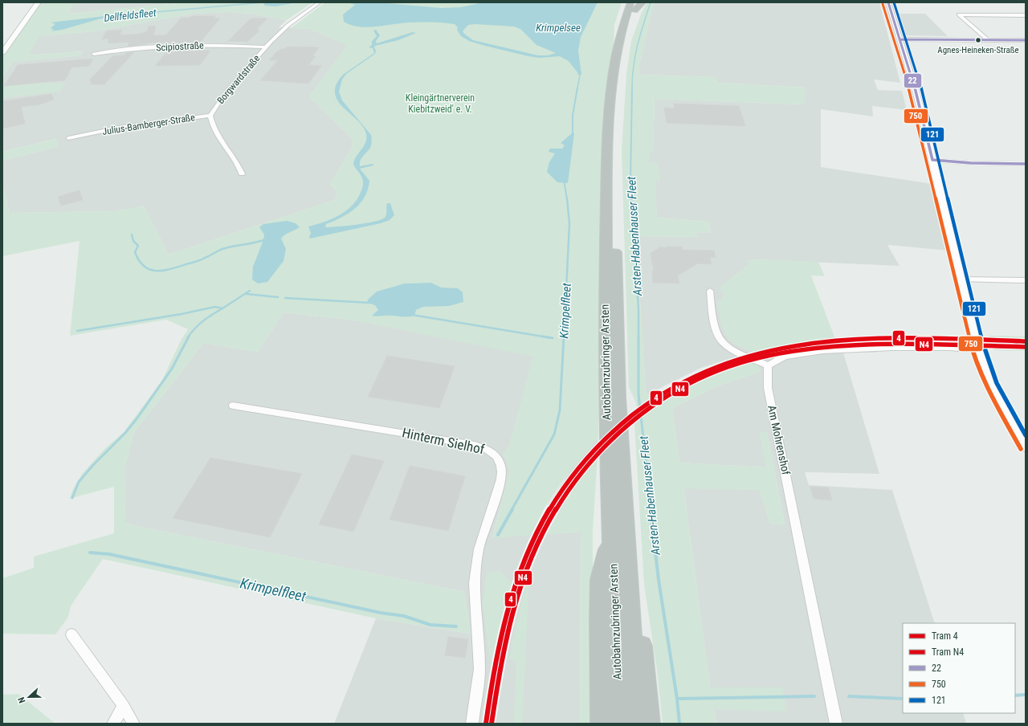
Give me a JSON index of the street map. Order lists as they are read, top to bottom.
{
  "streets": {
    "highway": ["Autobahnzubringer Arsten"],
    "street": [
      "Scipiostraße",
      "Borgwardstraße",
      "Julius-Bamberger-Straße",
      "Am Mohrenshof",
      "Hinterm Sielhof"
    ]
  },
  "crossings": [
    ["Scipiostraße", "Borgwardstraße"],
    ["Borgwardstraße", "Julius-Bamberger-Straße"]
  ],
  "water": [
    "Dellfeldsfleet",
    "Krimpelsee",
    "Arsten-Habenhauser Fleet",
    "Krimpelfleet"
  ],
  "parks": ["Kleingärtnerverein Kiebitzweid' e. V."],
  "places": ["Agnes-Heineken-Straße"],
  "lines": [
    "transit line 22",
    "transit line 121",
    "transit line 750",
    "tram line 4",
    "tram line N4"
  ],
  "legend": [
    "Tram 4",
    "Tram N4",
    "22",
    "750",
    "121"
  ],
  "north": "left"
}
